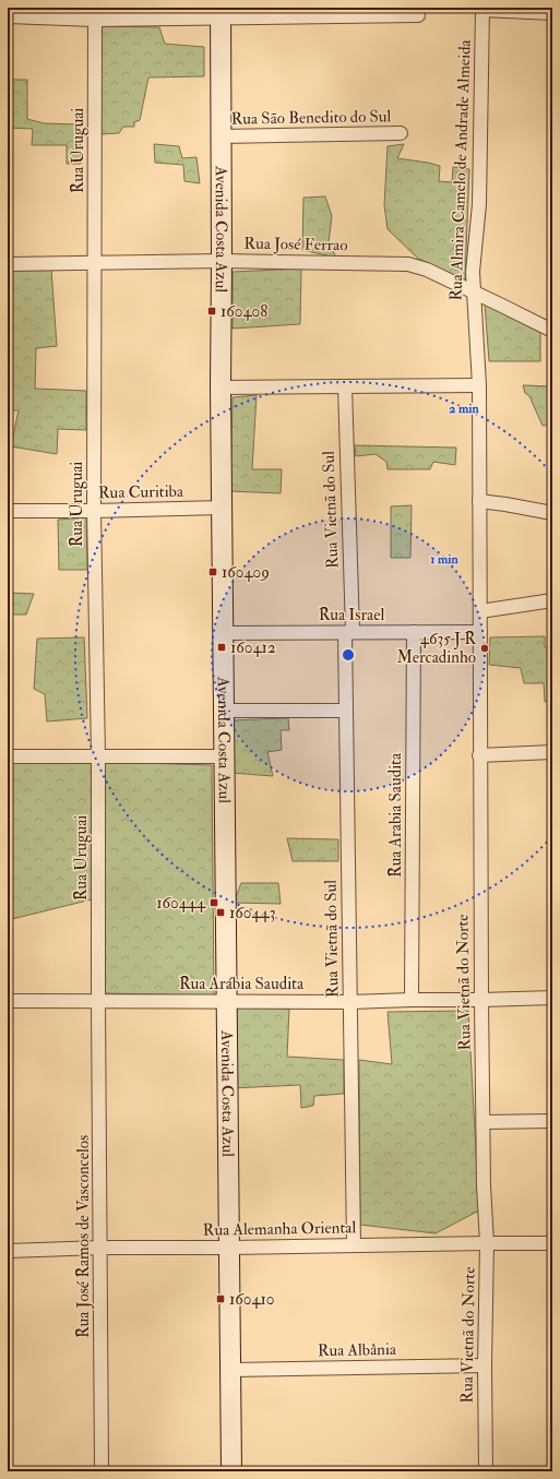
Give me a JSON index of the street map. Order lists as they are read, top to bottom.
{
  "streets": {
    "street": [
      "Rua São Benedito do Sul",
      "Rua Uruguai",
      "Rua Almira Camelo de Andrade Almeida",
      "Avenida Costa Azul",
      "Rua José Ferrao",
      "Rua Curitiba",
      "Rua Vietnã do Sul",
      "Rua Israel",
      "Rua Arabia Saudita",
      "Rua Vietnã do Norte",
      "Rua Arábia Saudita",
      "Rua Alemanha Oriental",
      "Rua José Ramos de Vasconcelos",
      "Rua Albânia"
    ]
  },
  "crossings": [
    ["Rua São Benedito do Sul", "Avenida Costa Azul"],
    ["Rua Uruguai", "Rua José Ferrao"],
    ["Rua Uruguai", "Rua Curitiba"],
    ["Rua Uruguai", "Rua Arábia Saudita"],
    ["Rua Uruguai", "Rua José Ramos de Vasconcelos"],
    ["Rua Almira Camelo de Andrade Almeida", "Rua José Ferrao"],
    ["Rua Almira Camelo de Andrade Almeida", "Rua Vietnã do Norte"],
    ["Avenida Costa Azul", "Rua José Ferrao"],
    ["Avenida Costa Azul", "Rua Curitiba"],
    ["Avenida Costa Azul", "Rua Israel"],
    ["Avenida Costa Azul", "Rua Arábia Saudita"],
    ["Avenida Costa Azul", "Rua Alemanha Oriental"],
    ["Avenida Costa Azul", "Rua Albânia"],
    ["Rua Vietnã do Sul", "Rua Israel"],
    ["Rua Vietnã do Sul", "Rua Arábia Saudita"],
    ["Rua Vietnã do Sul", "Rua Alemanha Oriental"],
    ["Rua Israel", "Rua Arabia Saudita"],
    ["Rua Israel", "Rua Vietnã do Norte"],
    ["Rua Arabia Saudita", "Rua Arábia Saudita"],
    ["Rua Vietnã do Norte", "Rua Arábia Saudita"],
    ["Rua Vietnã do Norte", "Rua Alemanha Oriental"],
    ["Rua Vietnã do Norte", "Rua Albânia"],
    ["Rua Arábia Saudita", "Rua José Ramos de Vasconcelos"],
    ["Rua Alemanha Oriental", "Rua José Ramos de Vasconcelos"]
  ],
  "places": {
    "transit": [
      "160408",
      "160409",
      "160412",
      "160444",
      "160443",
      "160410"
    ],
    "other": ["4635 J R Mercadinho"]
  },
  "rings": ["2 min", "1 min"]
}
